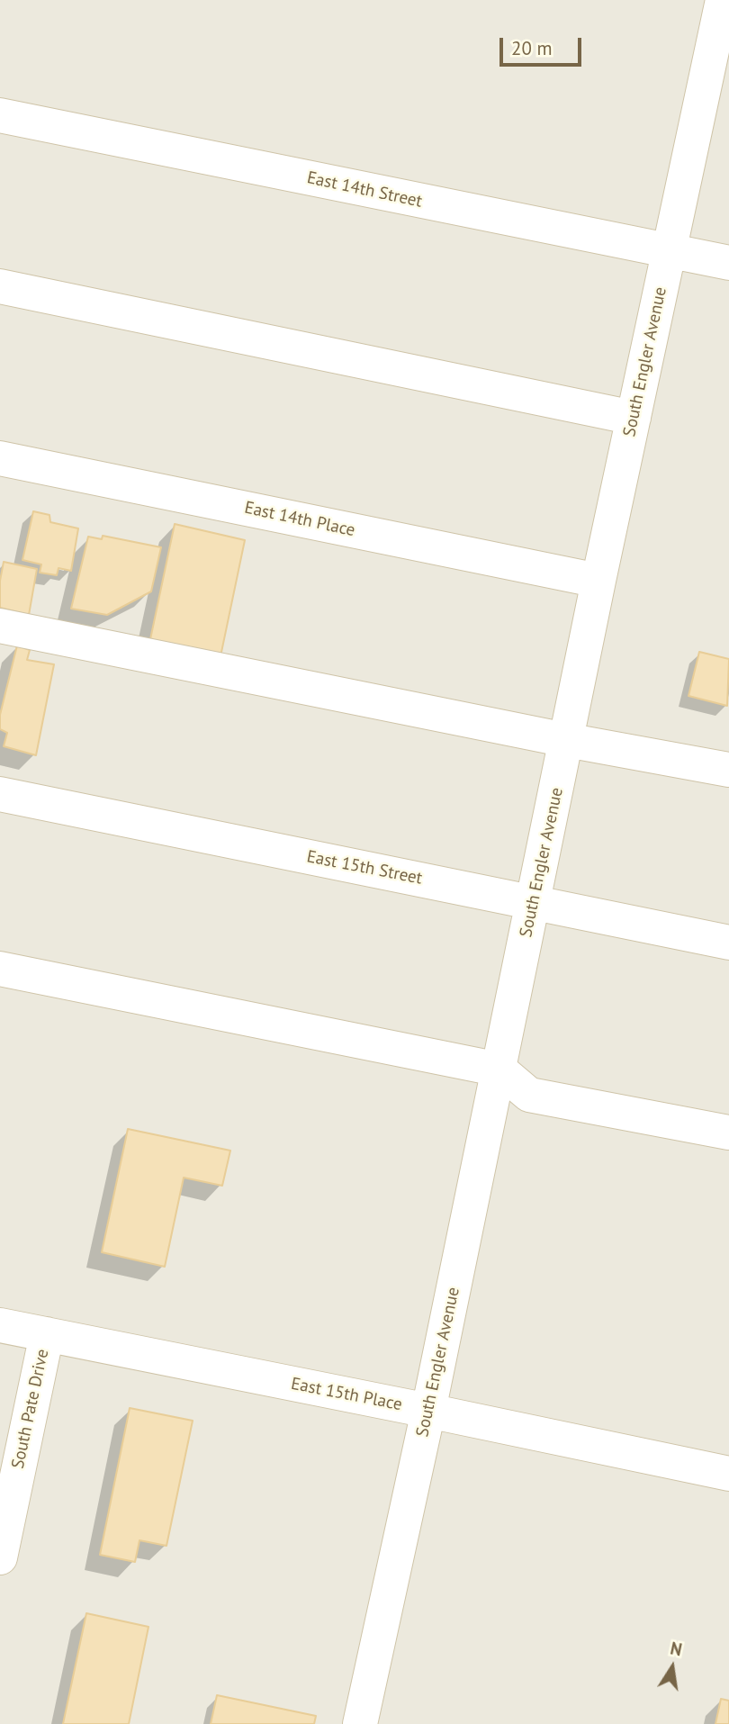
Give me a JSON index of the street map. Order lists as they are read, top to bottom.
{
  "streets": {
    "street": [
      "East 14th Street",
      "South Engler Avenue",
      "East 14th Place",
      "East 15th Street",
      "East 15th Place",
      "South Pate Drive"
    ]
  },
  "crossings": [
    ["East 14th Street", "South Engler Avenue"],
    ["South Engler Avenue", "East 14th Place"],
    ["South Engler Avenue", "East 15th Street"],
    ["South Engler Avenue", "East 15th Place"],
    ["East 15th Place", "South Pate Drive"]
  ],
  "scale_bar": "20 m",
  "north": "top"
}
